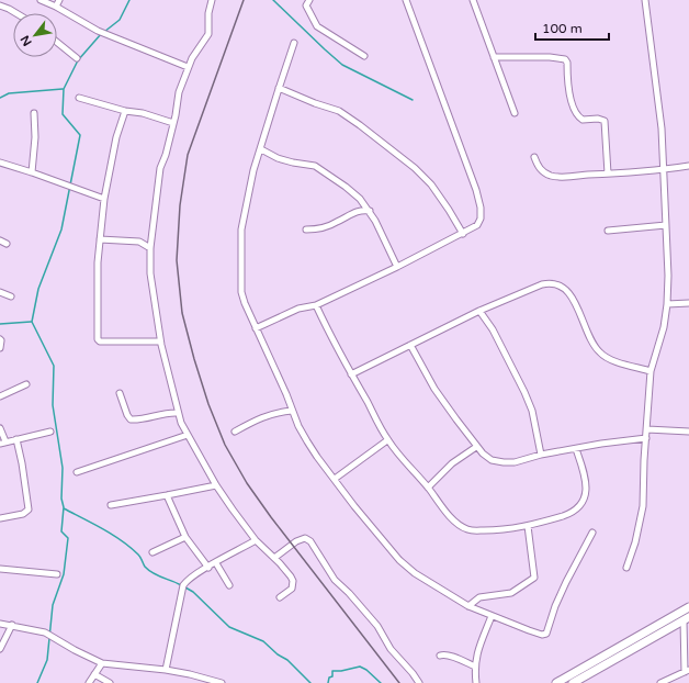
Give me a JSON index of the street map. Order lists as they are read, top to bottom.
{
  "scale_bar": "100 m",
  "north": "bottom left"
}
